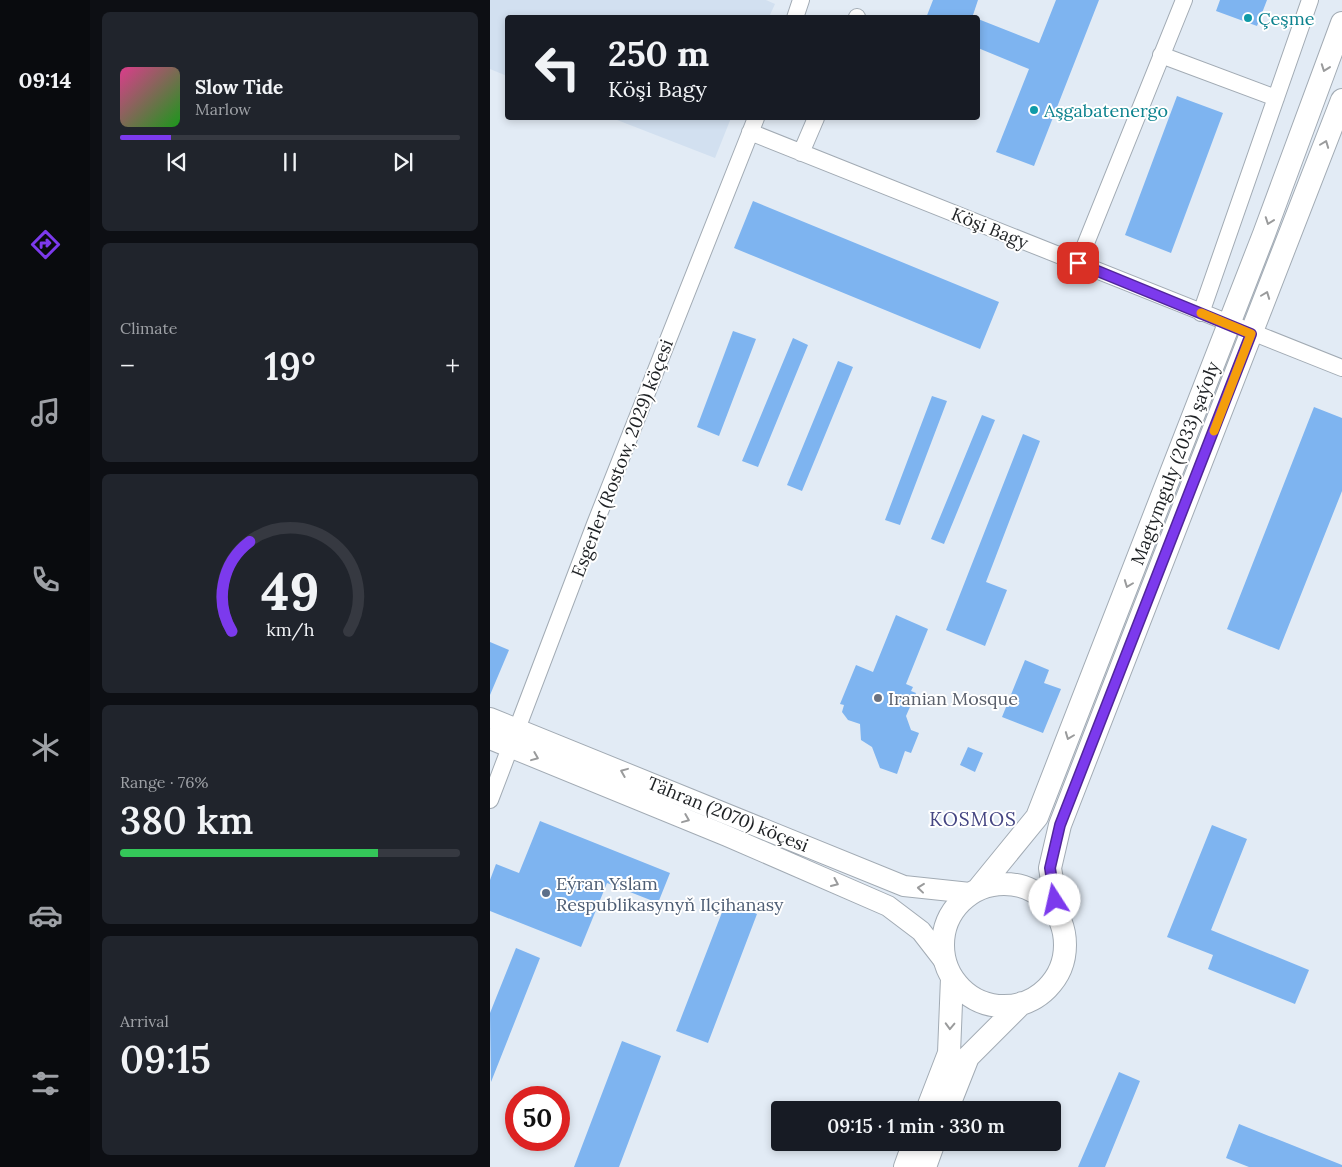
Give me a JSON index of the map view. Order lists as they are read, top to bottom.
{
  "streets": {
    "main road": ["Magtymguly (2033) şaýoly"],
    "street": ["Köşi Bagy", "Esgerler (Rostow, 2029) köçesi", "Tähran (2070) köçesi"]
  },
  "crossings": [
    ["Köşi Bagy", "Esgerler (Rostow, 2029) köçesi"],
    ["Köşi Bagy", "Magtymguly (2033) şaýoly"],
    ["Esgerler (Rostow, 2029) köçesi", "Tähran (2070) köçesi"],
    ["Magtymguly (2033) şaýoly", "Tähran (2070) köçesi"]
  ],
  "districts": ["KOSMOS"],
  "places": [
    "Çeşme",
    "Aşgabatenergo",
    "Iranian Mosque",
    "Eýran Yslam Respublikasynyň Ilçihanasy"
  ],
  "page": {
    "tabs": "09:14",
    "turn": ["250 m", "Köşi Bagy"],
    "song": ["Slow Tide", "Marlow"],
    "tile": [
      "Climate",
      ["Range · 76%", "380 km"],
      ["Arrival", "09:15"]
    ],
    "heat": ["−", "19°", "+"],
    "limit": "50",
    "trip": "09:15 · 1 min · 330 m",
    "gauge": ["49", "km/h"]
  }
}
